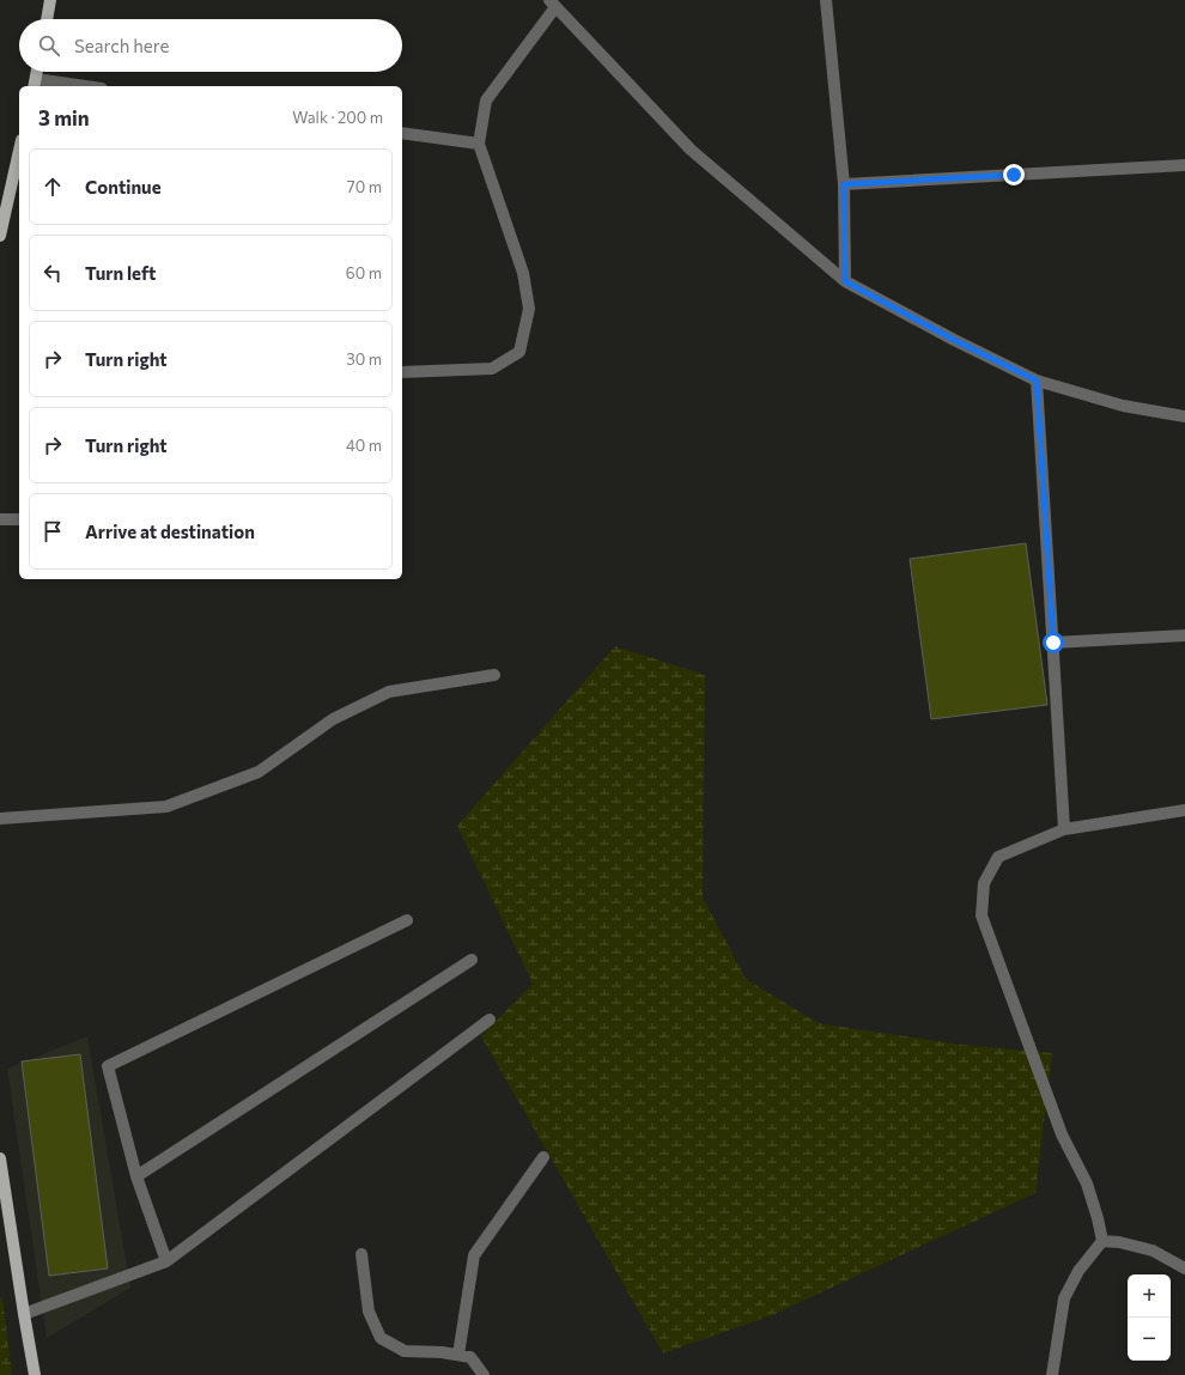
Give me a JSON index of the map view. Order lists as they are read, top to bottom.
{
  "page": {
    "search": "Search here",
    "heading": ["3 min", "Walk · 200 m"],
    "list": [
      ["Continue", "70 m"],
      ["Turn left", "60 m"],
      ["Turn right", "30 m"],
      ["Turn right", "40 m"],
      "Arrive at destination"
    ],
    "map_buttons": ["+", "−"]
  }
}
